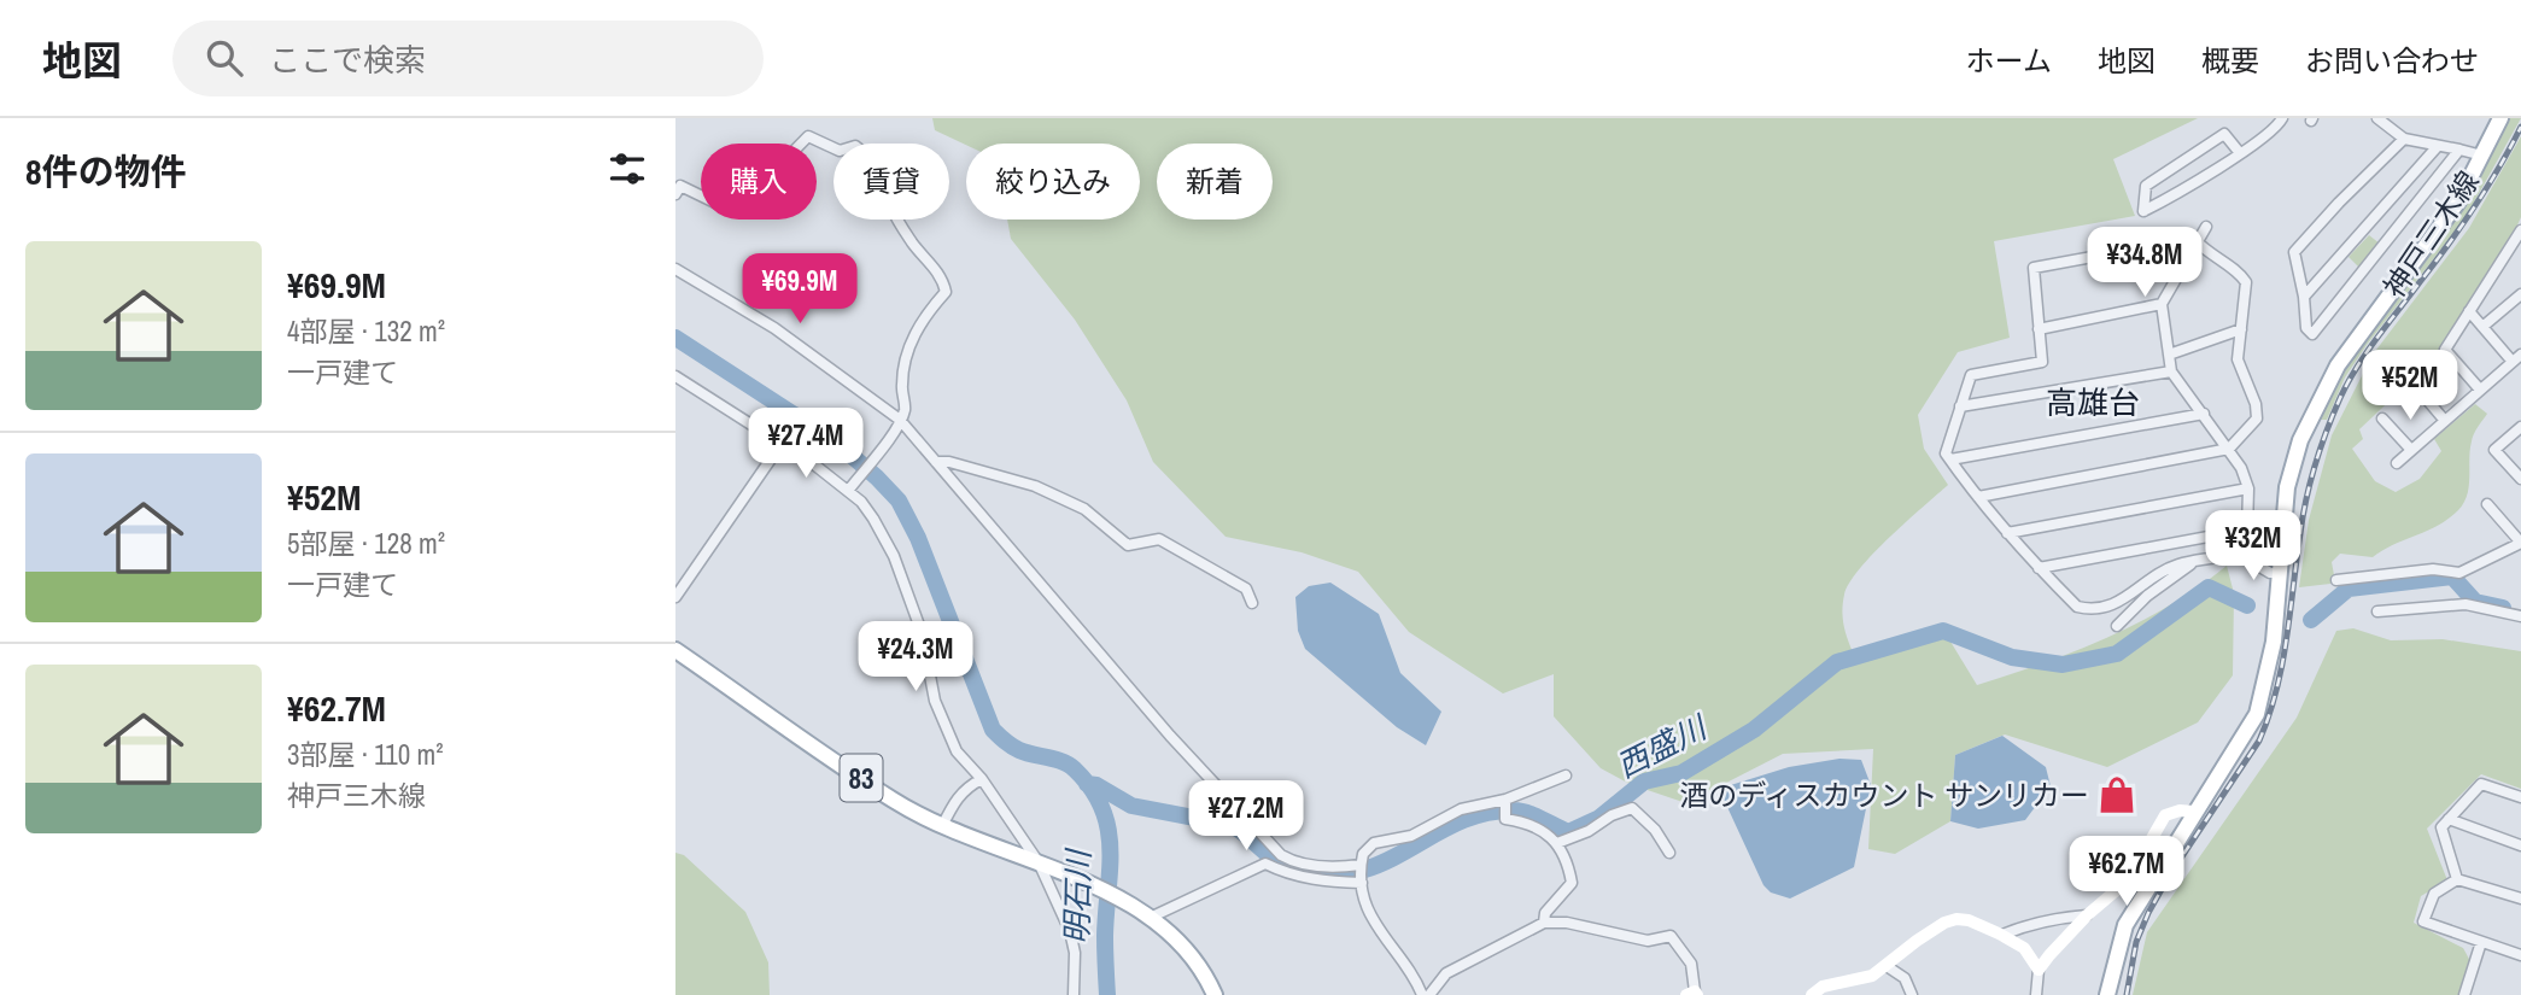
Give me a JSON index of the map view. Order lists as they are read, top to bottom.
{
  "streets": {
    "main road": ["神戸三木線", "83"]
  },
  "districts": ["高雄台"],
  "water": ["西盛川", "明石川"],
  "places": {
    "shop": ["酒のディスカウント サンリカー"]
  },
  "page": {
    "header": "地図",
    "search": "ここで検索",
    "nav": [
      "ホーム",
      "地図",
      "概要",
      "お問い合わせ"
    ],
    "heading": "8件の物件",
    "chip": [
      "購入",
      "賃貸",
      "絞り込み",
      "新着"
    ],
    "list": [
      {
        "name": "¥69.9M",
        "note": "4部屋 · 132 m² · 一戸建て"
      },
      {
        "name": "¥52M",
        "note": "5部屋 · 128 m² · 一戸建て"
      },
      {
        "name": "¥62.7M",
        "note": "3部屋 · 110 m² · 神戸三木線"
      }
    ],
    "price": [
      "¥34.8M",
      "¥69.9M",
      "¥52M",
      "¥27.4M",
      "¥32M",
      "¥24.3M",
      "¥27.2M",
      "¥62.7M"
    ]
  }
}
